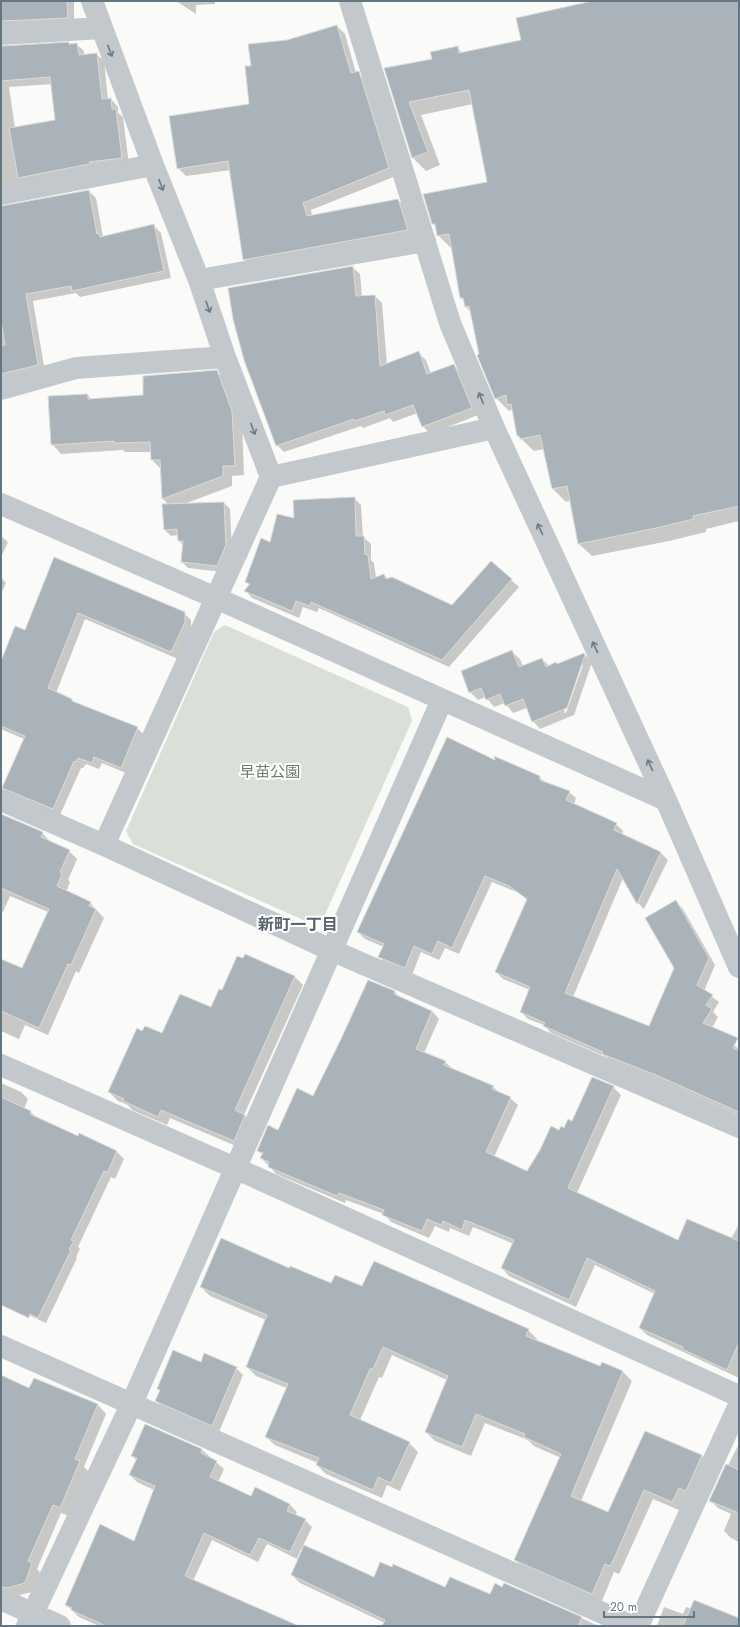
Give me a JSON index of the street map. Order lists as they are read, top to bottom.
{
  "districts": ["新町一丁目"],
  "parks": ["早苗公園"],
  "scale_bar": "20 m"
}
